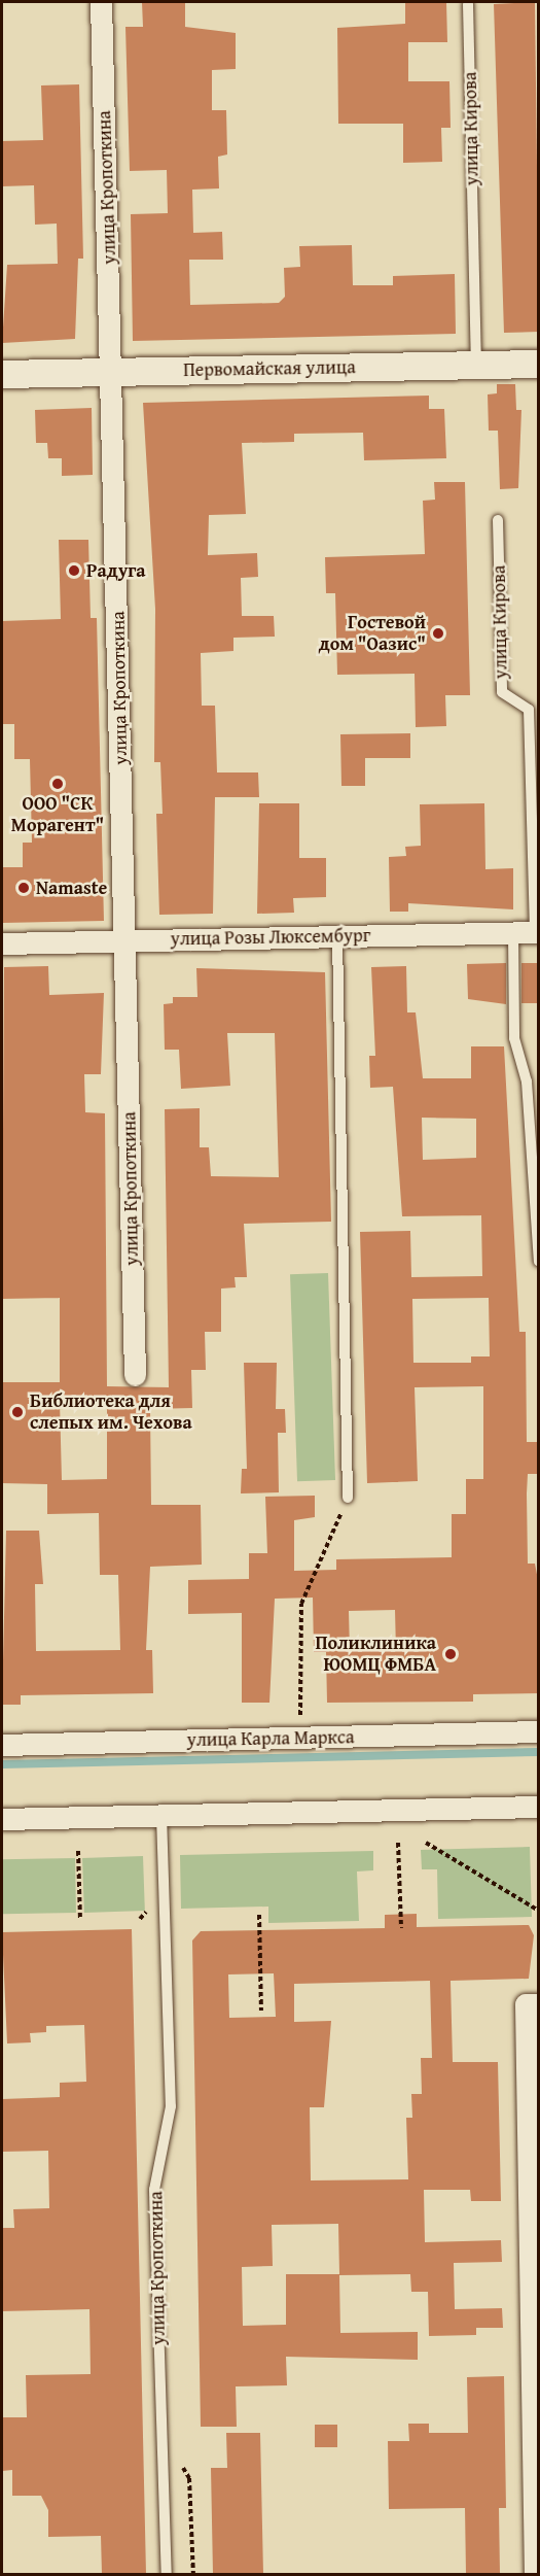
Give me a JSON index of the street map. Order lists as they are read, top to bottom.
{
  "streets": {
    "street": [
      "улица Кропоткина",
      "Первомайская улица",
      "улица Розы Люксембург",
      "улица Карла Маркса"
    ],
    "lane": ["улица Кирова"]
  },
  "crossings": [
    ["улица Кирова", "Первомайская улица"],
    ["улица Кирова", "улица Розы Люксембург"],
    ["улица Кропоткина", "Первомайская улица"],
    ["улица Кропоткина", "улица Розы Люксембург"]
  ],
  "places": [
    "Радуга",
    "Гостевой дом \"Оазис\"",
    "ООО \"СК Морагент\"",
    "Namaste",
    "Библиотека для слепых им. Чехова",
    "Поликлиника ЮОМЦ ФМБА"
  ]
}
